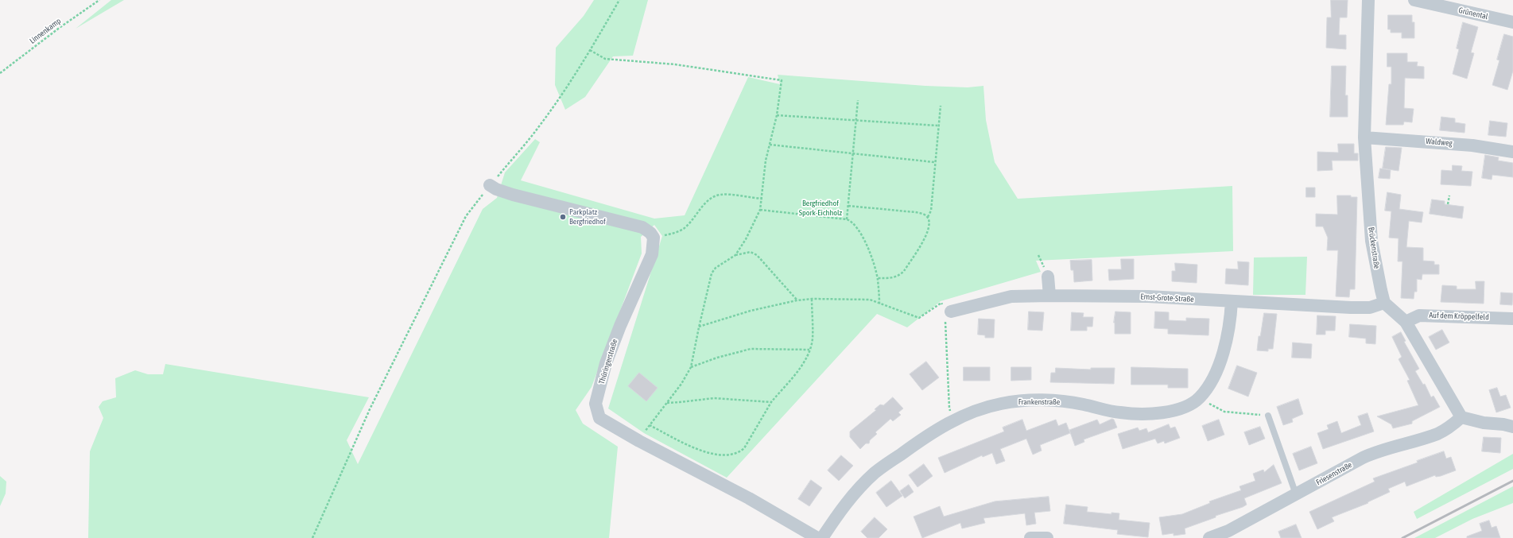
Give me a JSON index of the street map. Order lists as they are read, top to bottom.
{
  "streets": {
    "street": [
      "Grünental",
      "Waldweg",
      "Brückenstraße",
      "Ernst-Grote-Straße",
      "Auf dem Kröppelfeld",
      "Thüringerstraße",
      "Frankenstraße",
      "Friesenstraße"
    ],
    "path": ["Linnenkamp"]
  },
  "crossings": [
    ["Waldweg", "Brückenstraße"],
    ["Brückenstraße", "Ernst-Grote-Straße"],
    ["Ernst-Grote-Straße", "Frankenstraße"]
  ],
  "parks": ["Bergfriedhof Spork-Eichholz"],
  "places": ["Parkplatz Bergfriedhof"]
}
